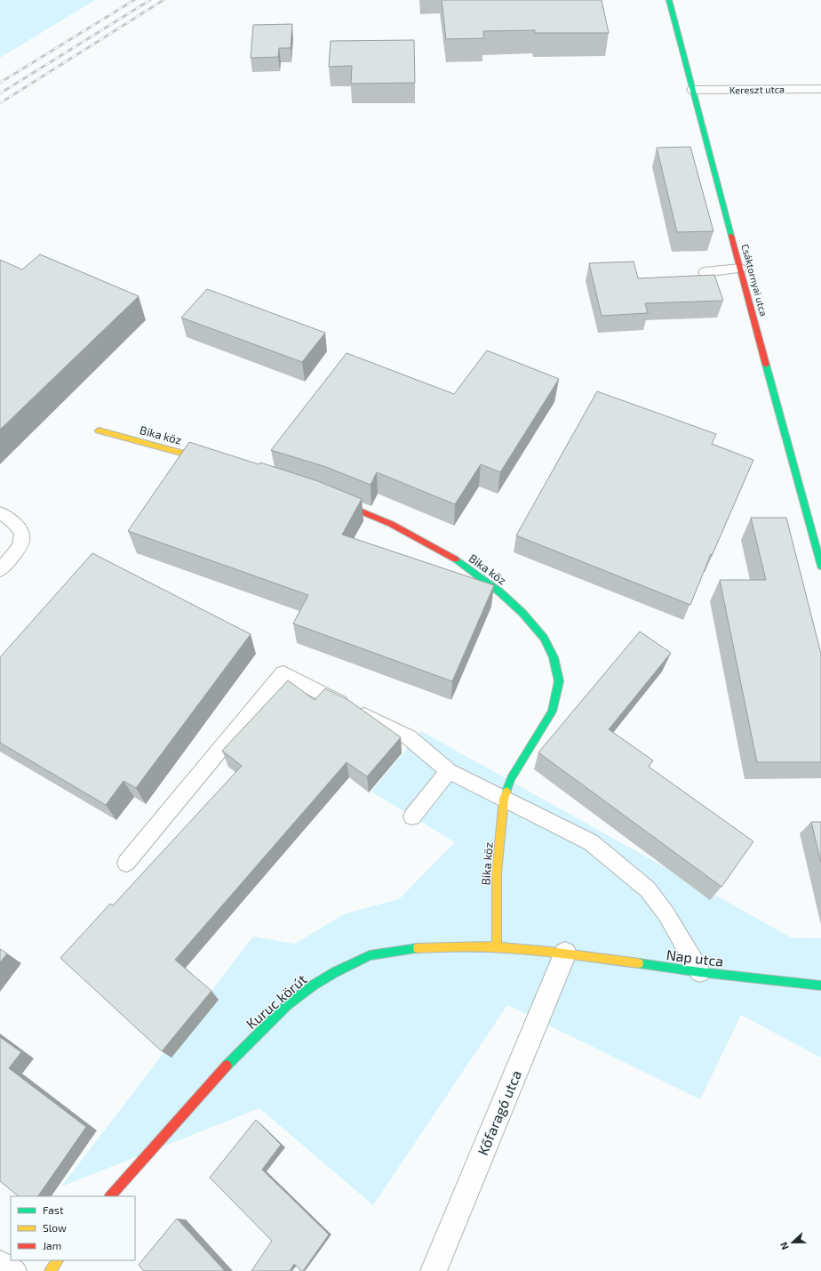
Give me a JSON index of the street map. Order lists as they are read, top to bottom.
{
  "streets": {
    "street": [
      "Kereszt utca",
      "Csáktornyai utca",
      "Bika köz",
      "Nap utca",
      "Kuruc körút",
      "Kőfaragó utca"
    ]
  },
  "crossings": [
    ["Kereszt utca", "Csáktornyai utca"],
    ["Bika köz", "Kuruc körút"],
    ["Nap utca", "Kuruc körút"],
    ["Nap utca", "Kőfaragó utca"],
    ["Kuruc körút", "Kőfaragó utca"]
  ],
  "legend": ["Fast", "Slow", "Jam"],
  "north": "left"
}
